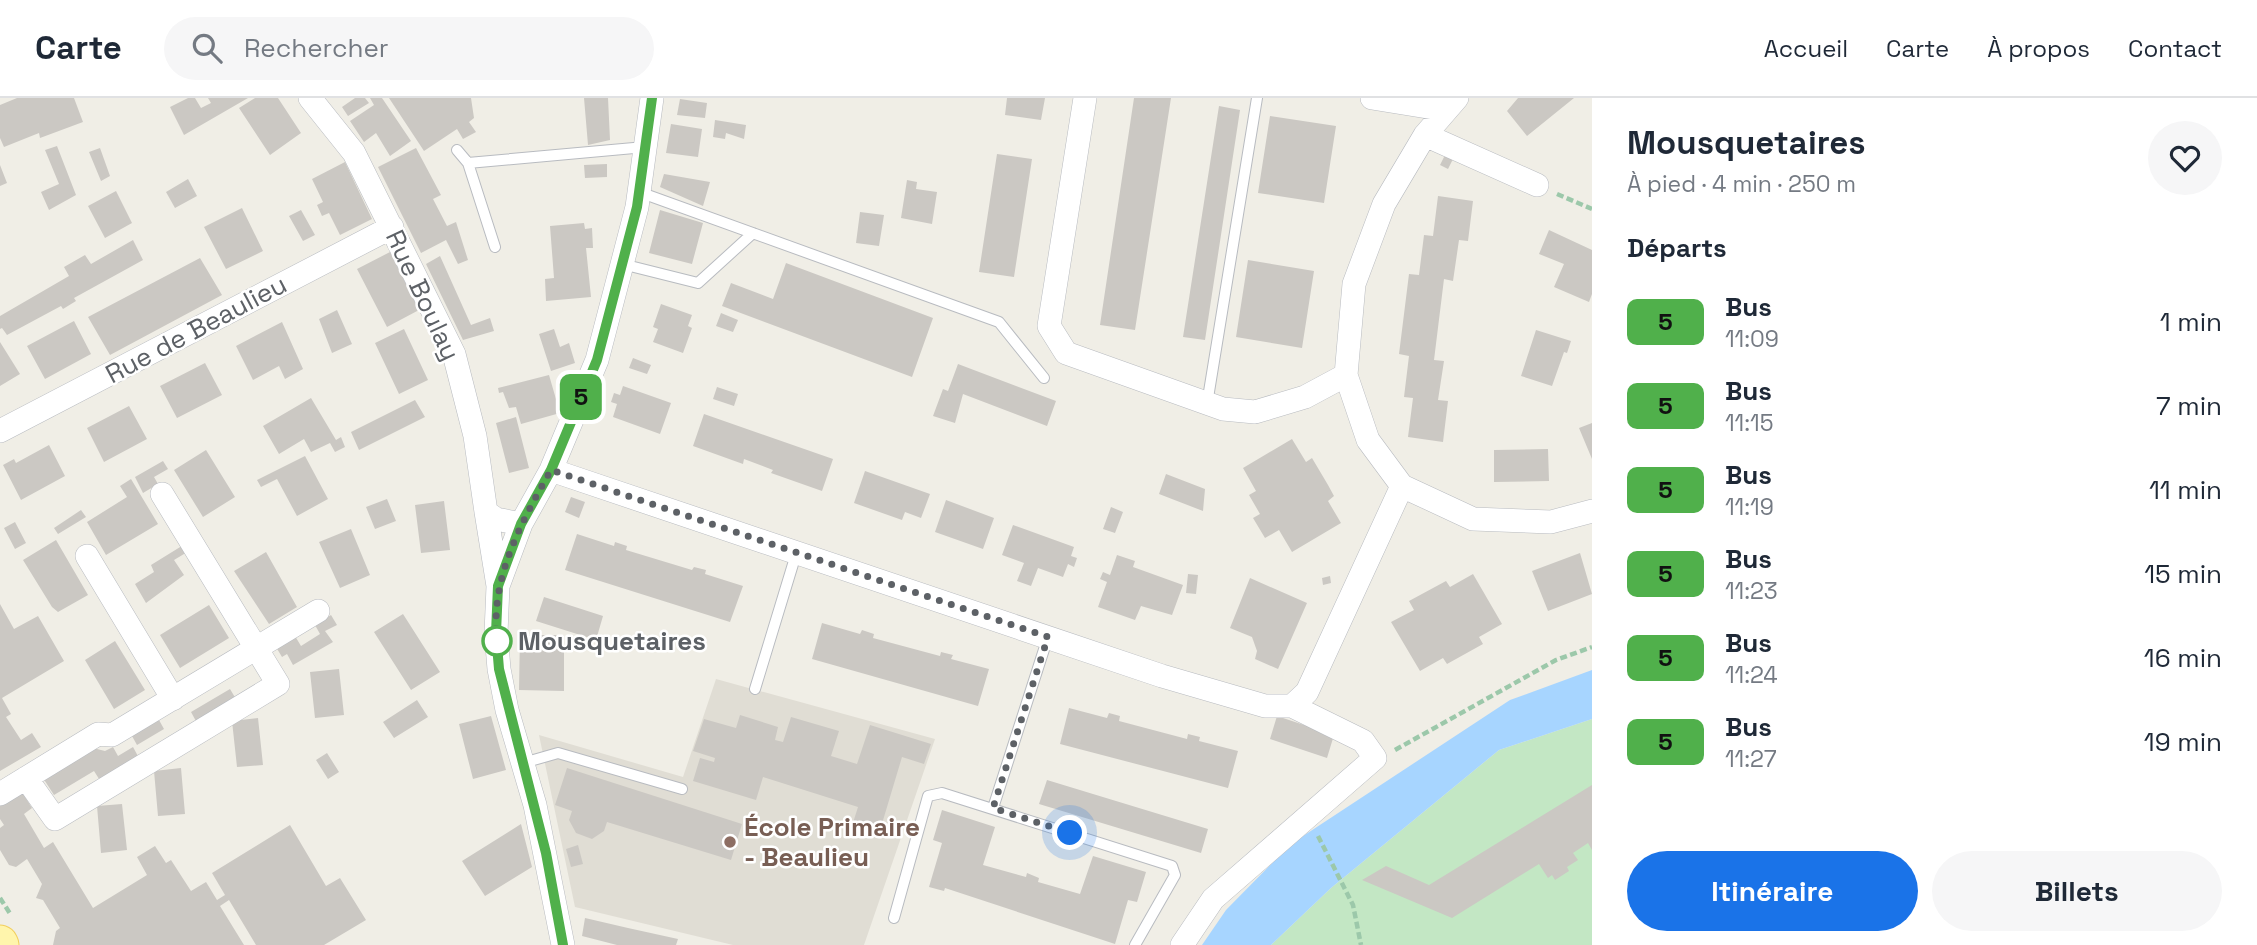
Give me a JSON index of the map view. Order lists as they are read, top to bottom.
{
  "streets": {
    "street": ["Rue Boulay", "Rue de Beaulieu"]
  },
  "crossings": [
    ["Rue Boulay", "Rue de Beaulieu"]
  ],
  "places": ["Mousquetaires", "École Primaire - Beaulieu"],
  "lines": ["bus line 5"],
  "page": {
    "header": "Carte",
    "search": "Rechercher",
    "nav": [
      "Accueil",
      "Carte",
      "À propos",
      "Contact"
    ],
    "on_map": "5",
    "heading": [
      ["Mousquetaires", "À pied · 4 min · 250 m"],
      "Départs"
    ],
    "list": [
      {
        "mark": "5",
        "name": "Bus",
        "note": "11:09",
        "value": "1 min"
      },
      {
        "mark": "5",
        "name": "Bus",
        "note": "11:15",
        "value": "7 min"
      },
      {
        "mark": "5",
        "name": "Bus",
        "note": "11:19",
        "value": "11 min"
      },
      {
        "mark": "5",
        "name": "Bus",
        "note": "11:23",
        "value": "15 min"
      },
      {
        "mark": "5",
        "name": "Bus",
        "note": "11:24",
        "value": "16 min"
      },
      {
        "mark": "5",
        "name": "Bus",
        "note": "11:27",
        "value": "19 min"
      }
    ],
    "buttons": ["Itinéraire", "Billets"]
  }
}
